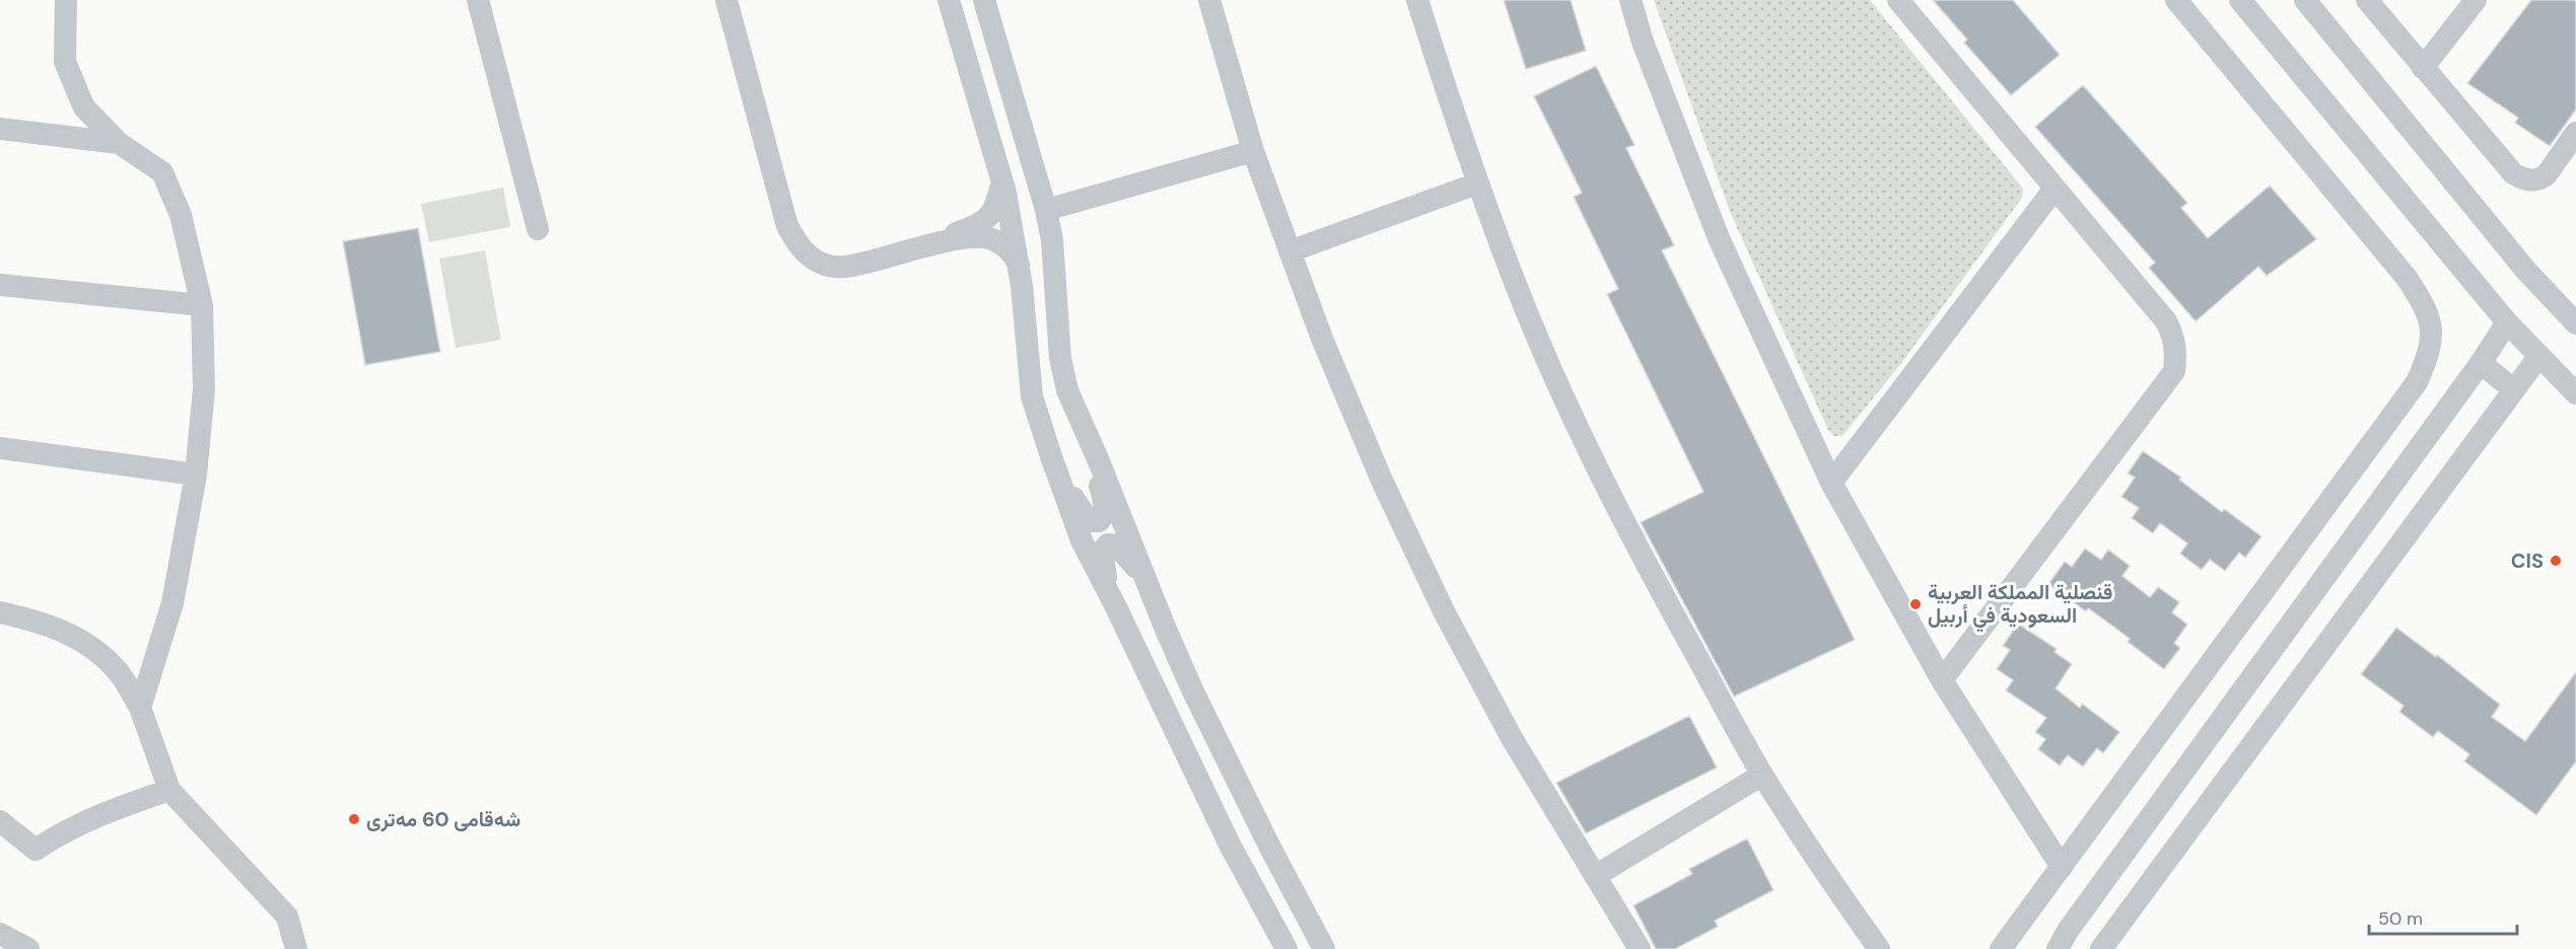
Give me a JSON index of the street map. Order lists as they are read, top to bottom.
{
  "places": ["CIS", "قنصلية المملكة العربية السعودية في أربيل", "شەقامی 60 مەتری"],
  "scale_bar": "50 m"
}
